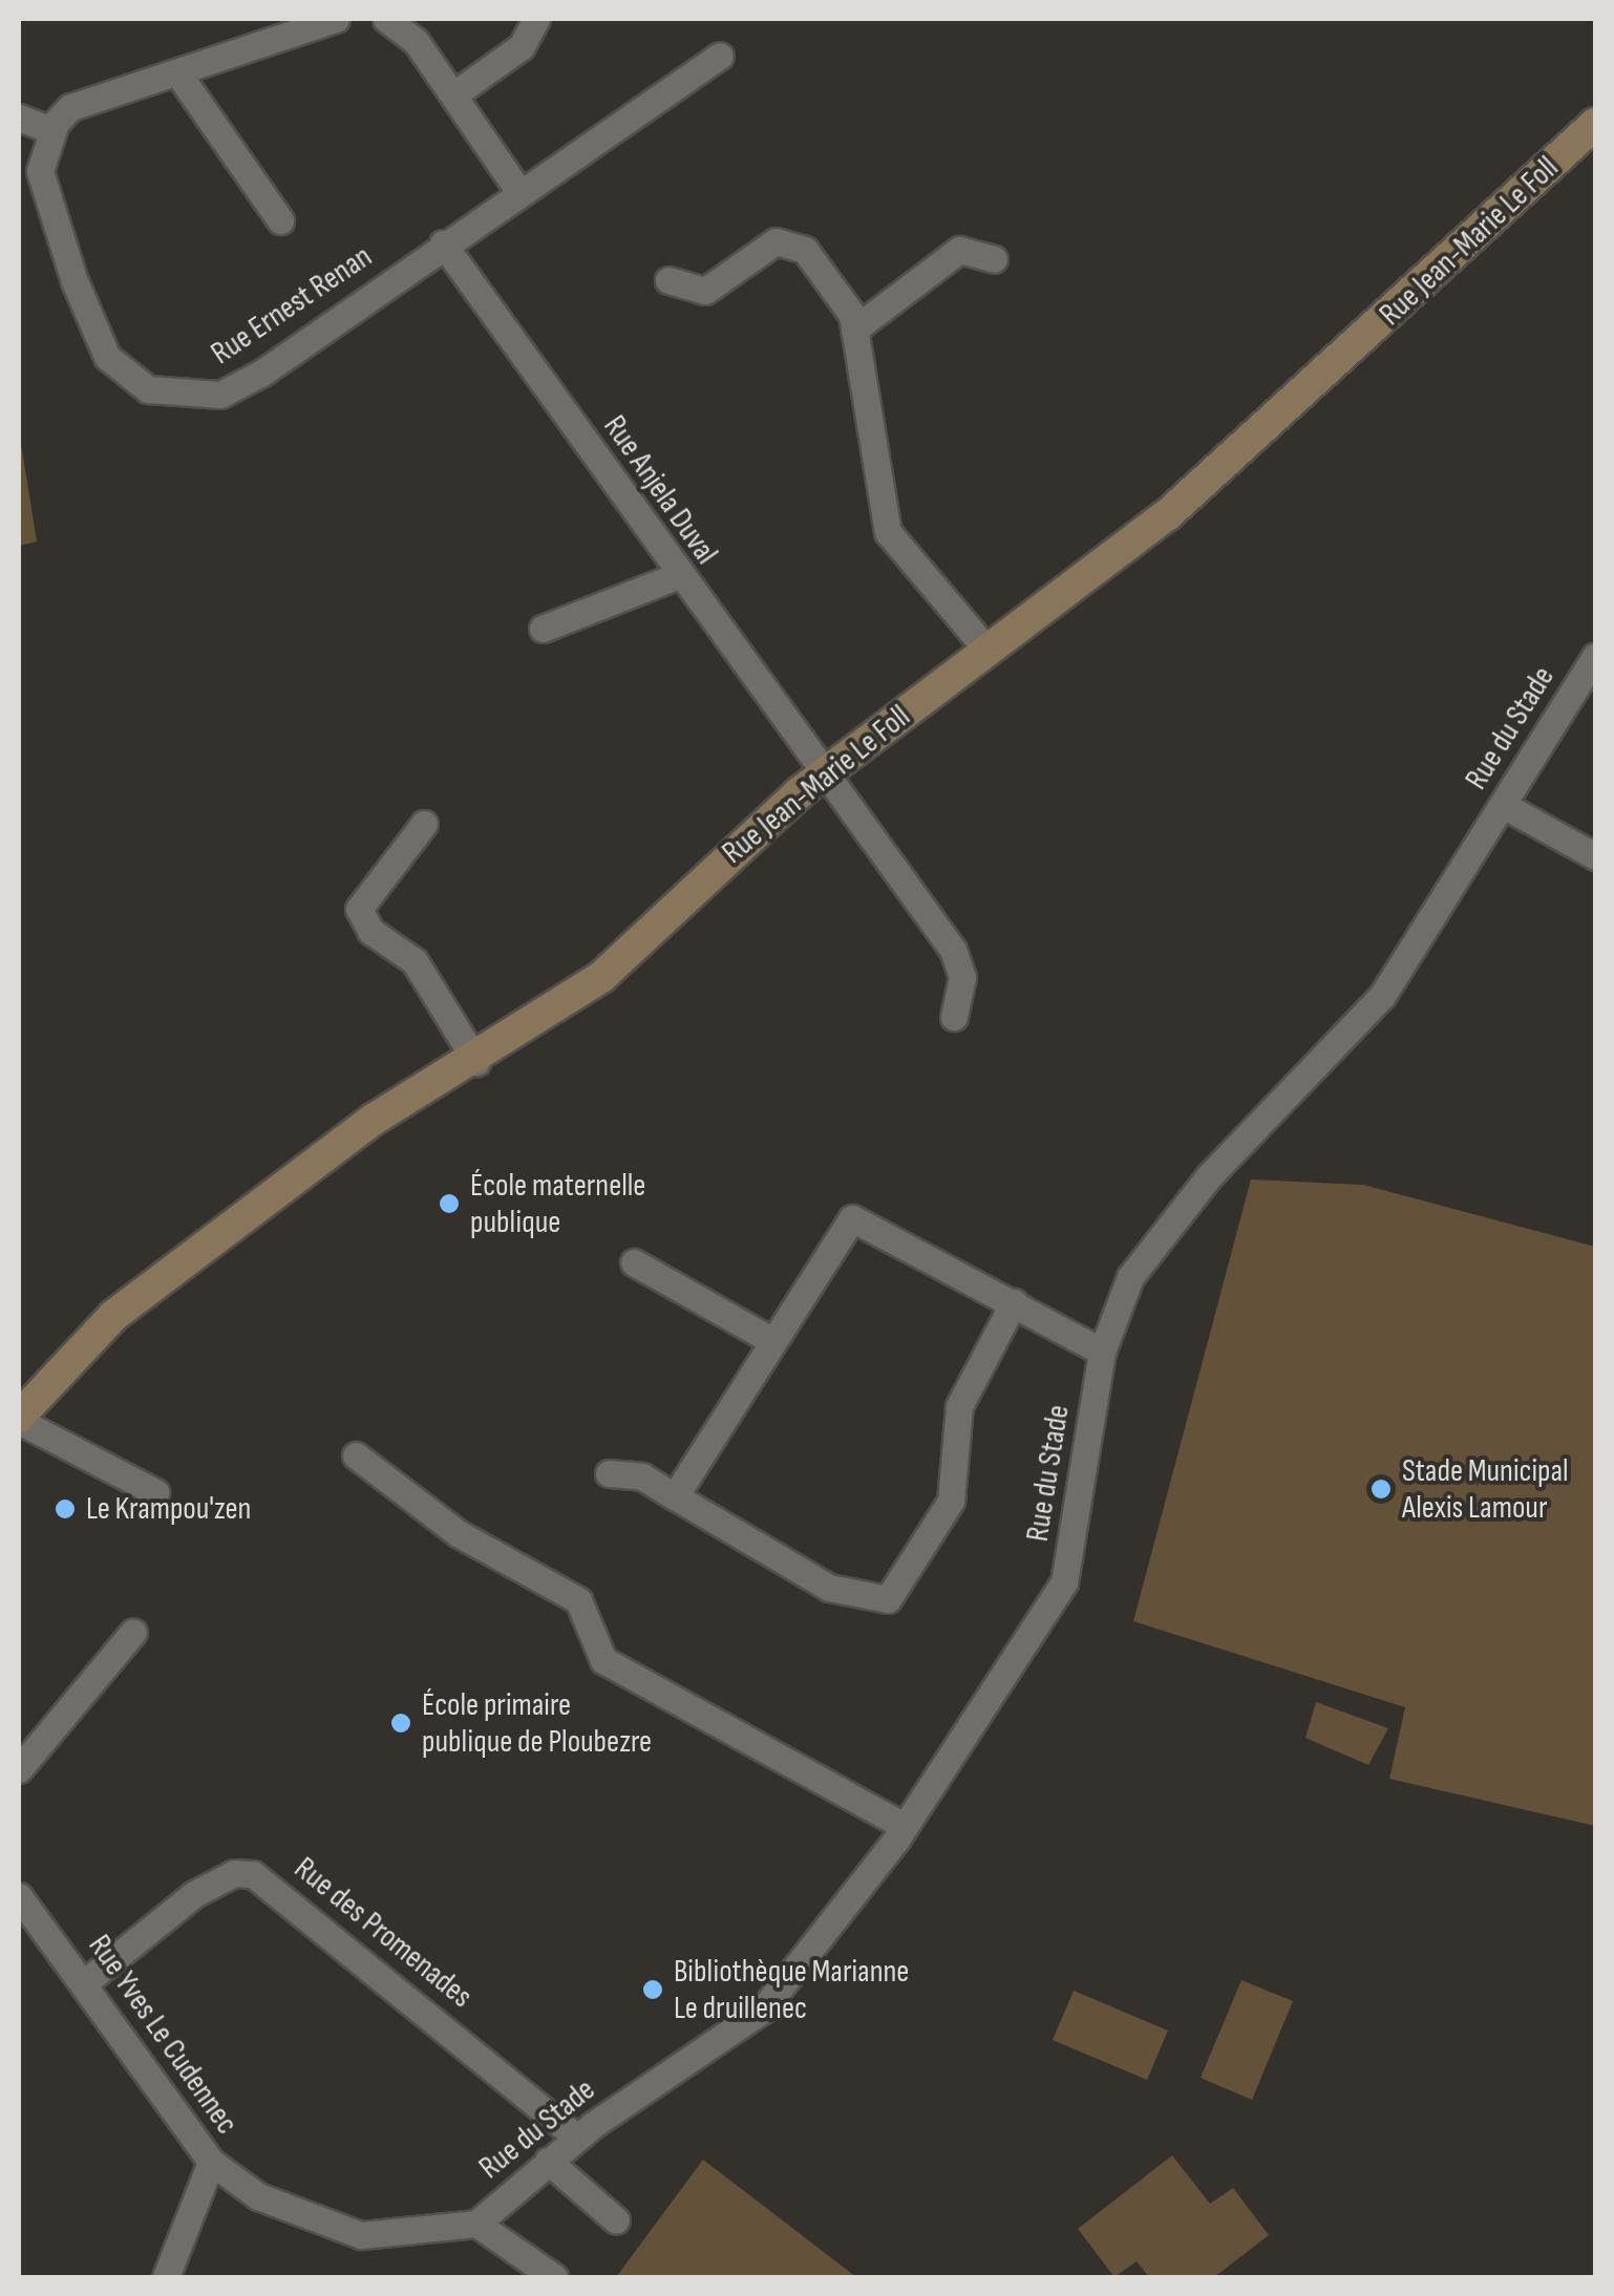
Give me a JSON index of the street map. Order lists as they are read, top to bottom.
{
  "streets": {
    "main road": ["Rue Jean-Marie Le Foll"],
    "street": [
      "Rue Ernest Renan",
      "Rue Anjela Duval",
      "Rue du Stade",
      "Rue des Promenades",
      "Rue Yves Le Cudennec"
    ]
  },
  "crossings": [
    ["Rue Jean-Marie Le Foll", "Rue Anjela Duval"],
    ["Rue Ernest Renan", "Rue Anjela Duval"],
    ["Rue du Stade", "Rue des Promenades"],
    ["Rue du Stade", "Rue Yves Le Cudennec"],
    ["Rue des Promenades", "Rue Yves Le Cudennec"]
  ],
  "places": [
    "École maternelle publique",
    "Stade Municipal Alexis Lamour",
    "Le Krampou'zen",
    "École primaire publique de Ploubezre",
    "Bibliothèque Marianne Le druillenec"
  ]
}
